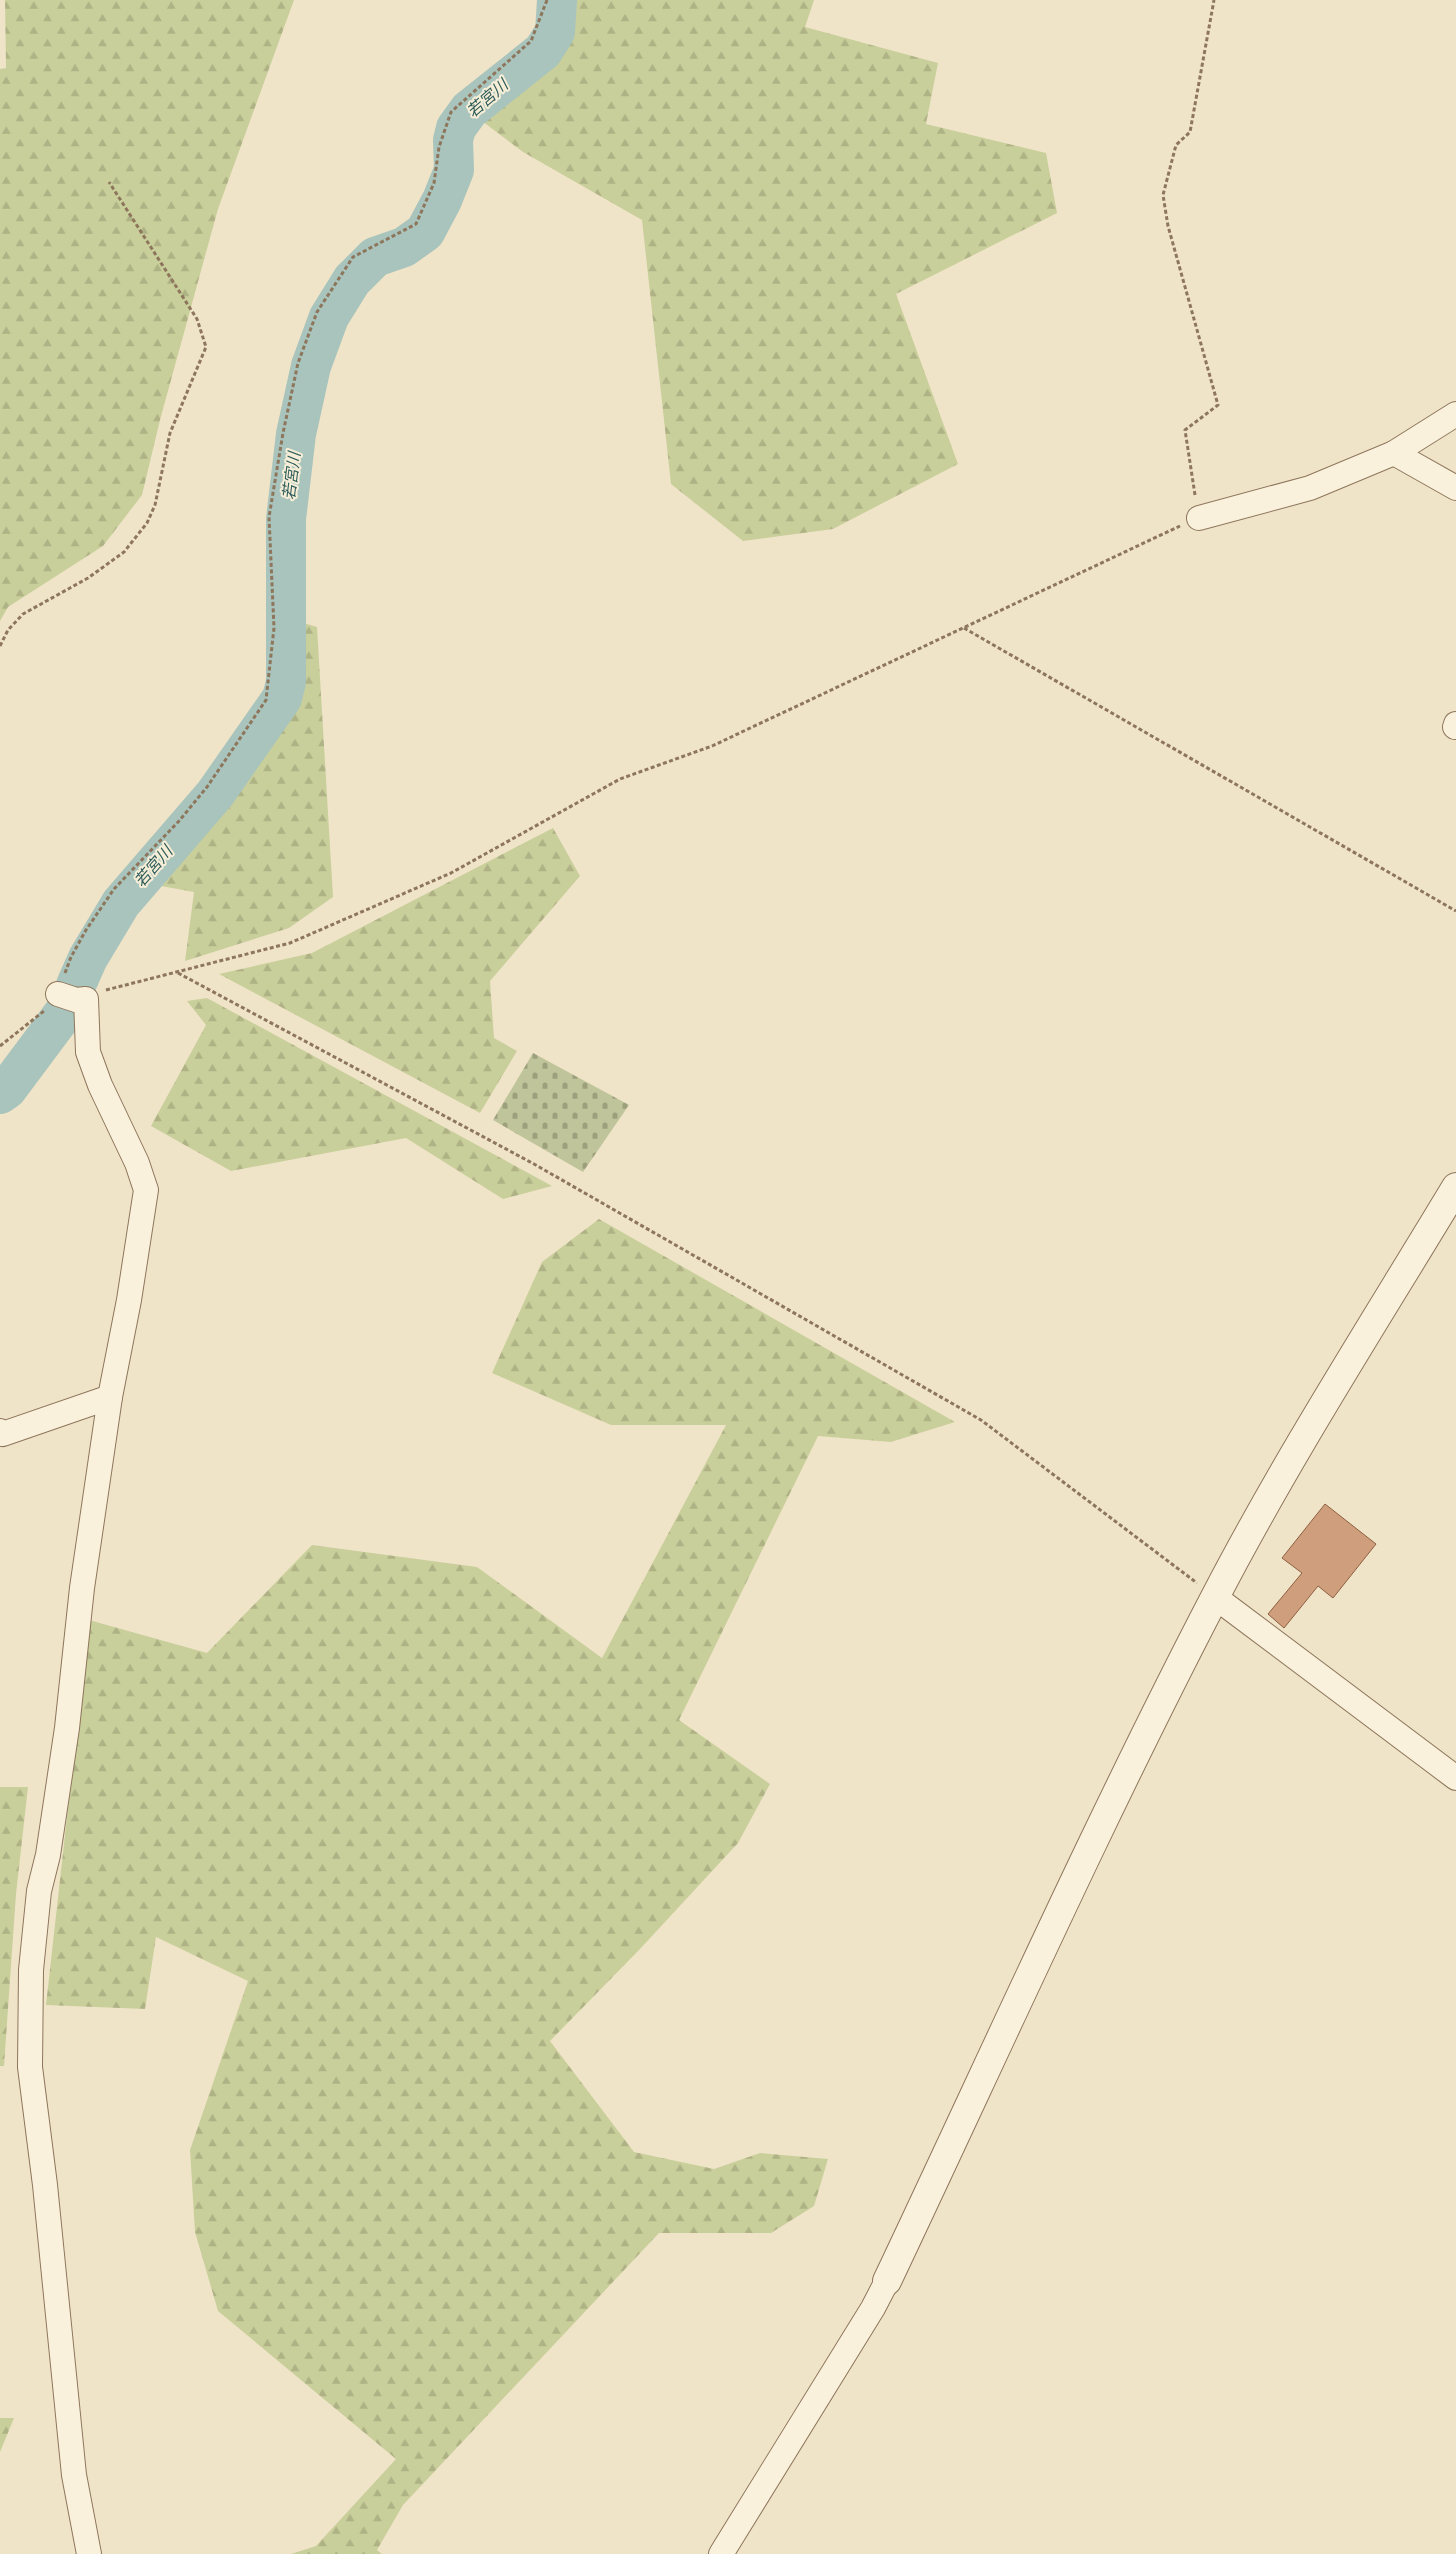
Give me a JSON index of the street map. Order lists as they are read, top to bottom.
{
  "water": ["若宮川"]
}
